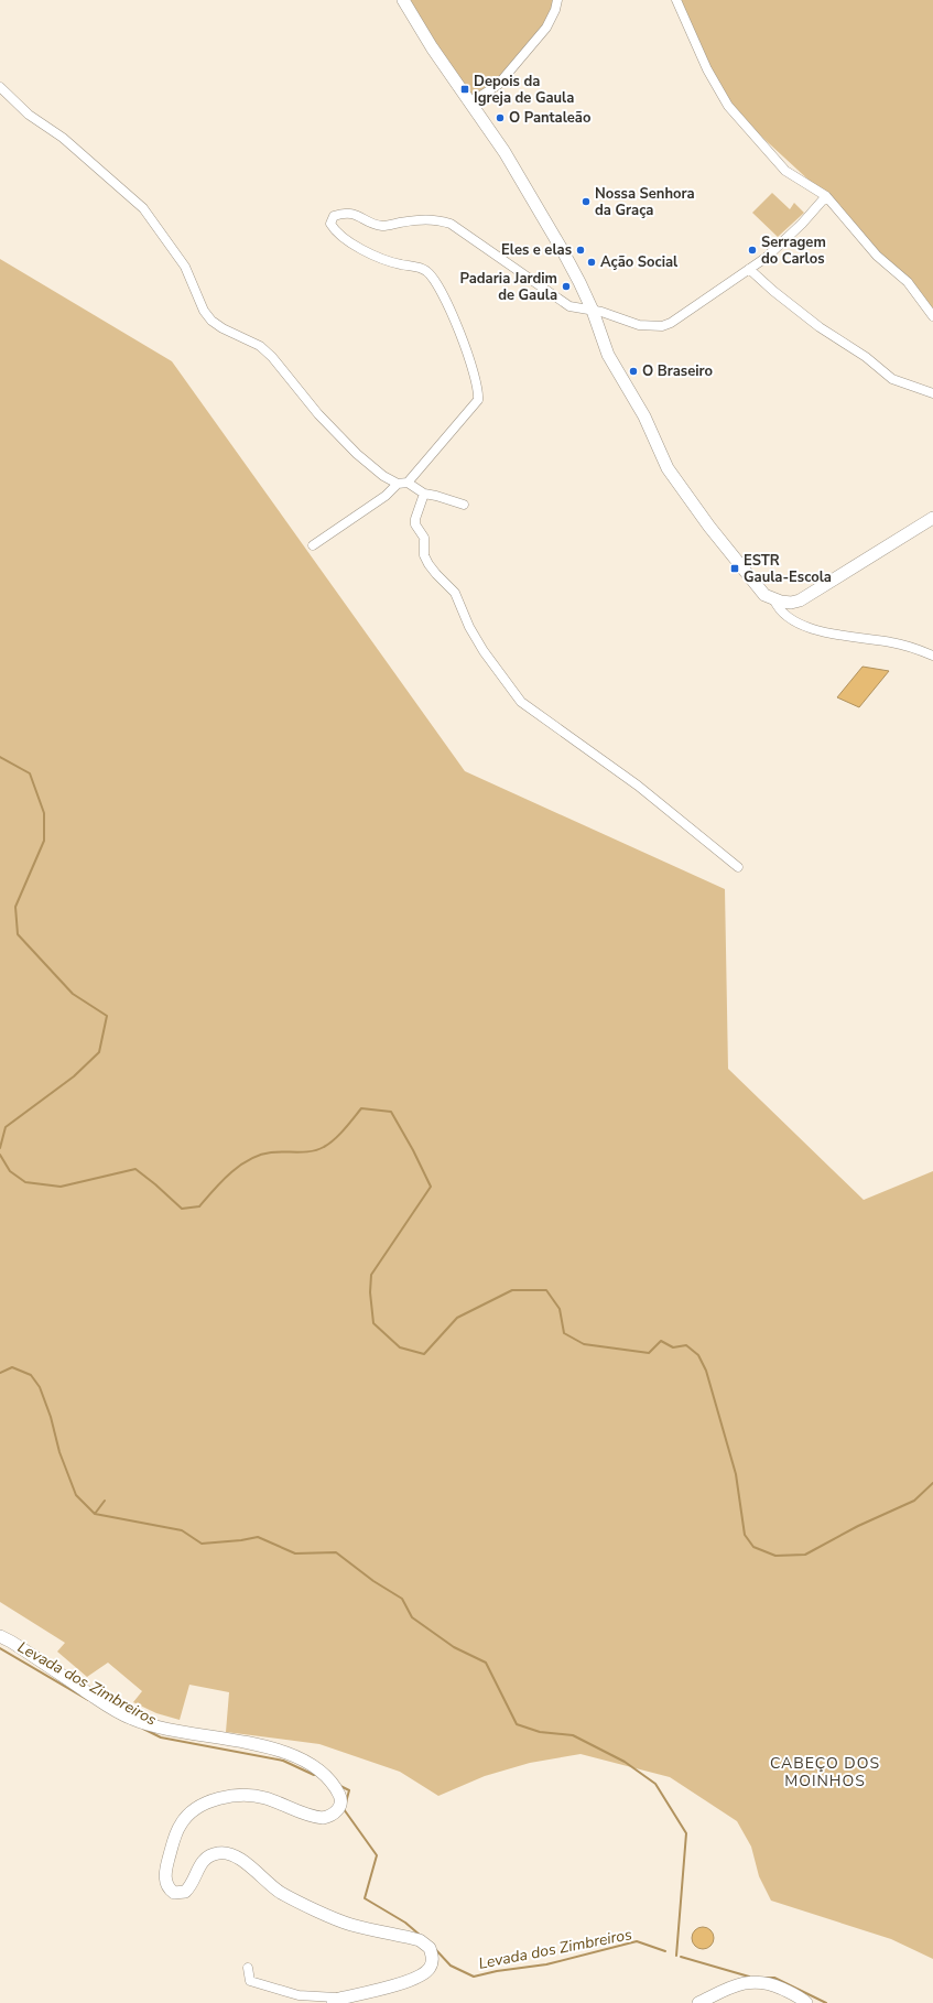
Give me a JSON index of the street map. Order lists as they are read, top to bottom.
{
  "districts": ["CABEÇO DOS MOINHOS"],
  "water": ["Levada dos Zimbreiros"],
  "places": {
    "transit": ["Depois da Igreja de Gaula", "ESTR Gaula-Escola"],
    "other": [
      "O Pantaleão",
      "Nossa Senhora da Graça",
      "Eles e elas",
      "Serragem do Carlos",
      "Ação Social",
      "Padaria Jardim de Gaula",
      "O Braseiro"
    ]
  }
}
